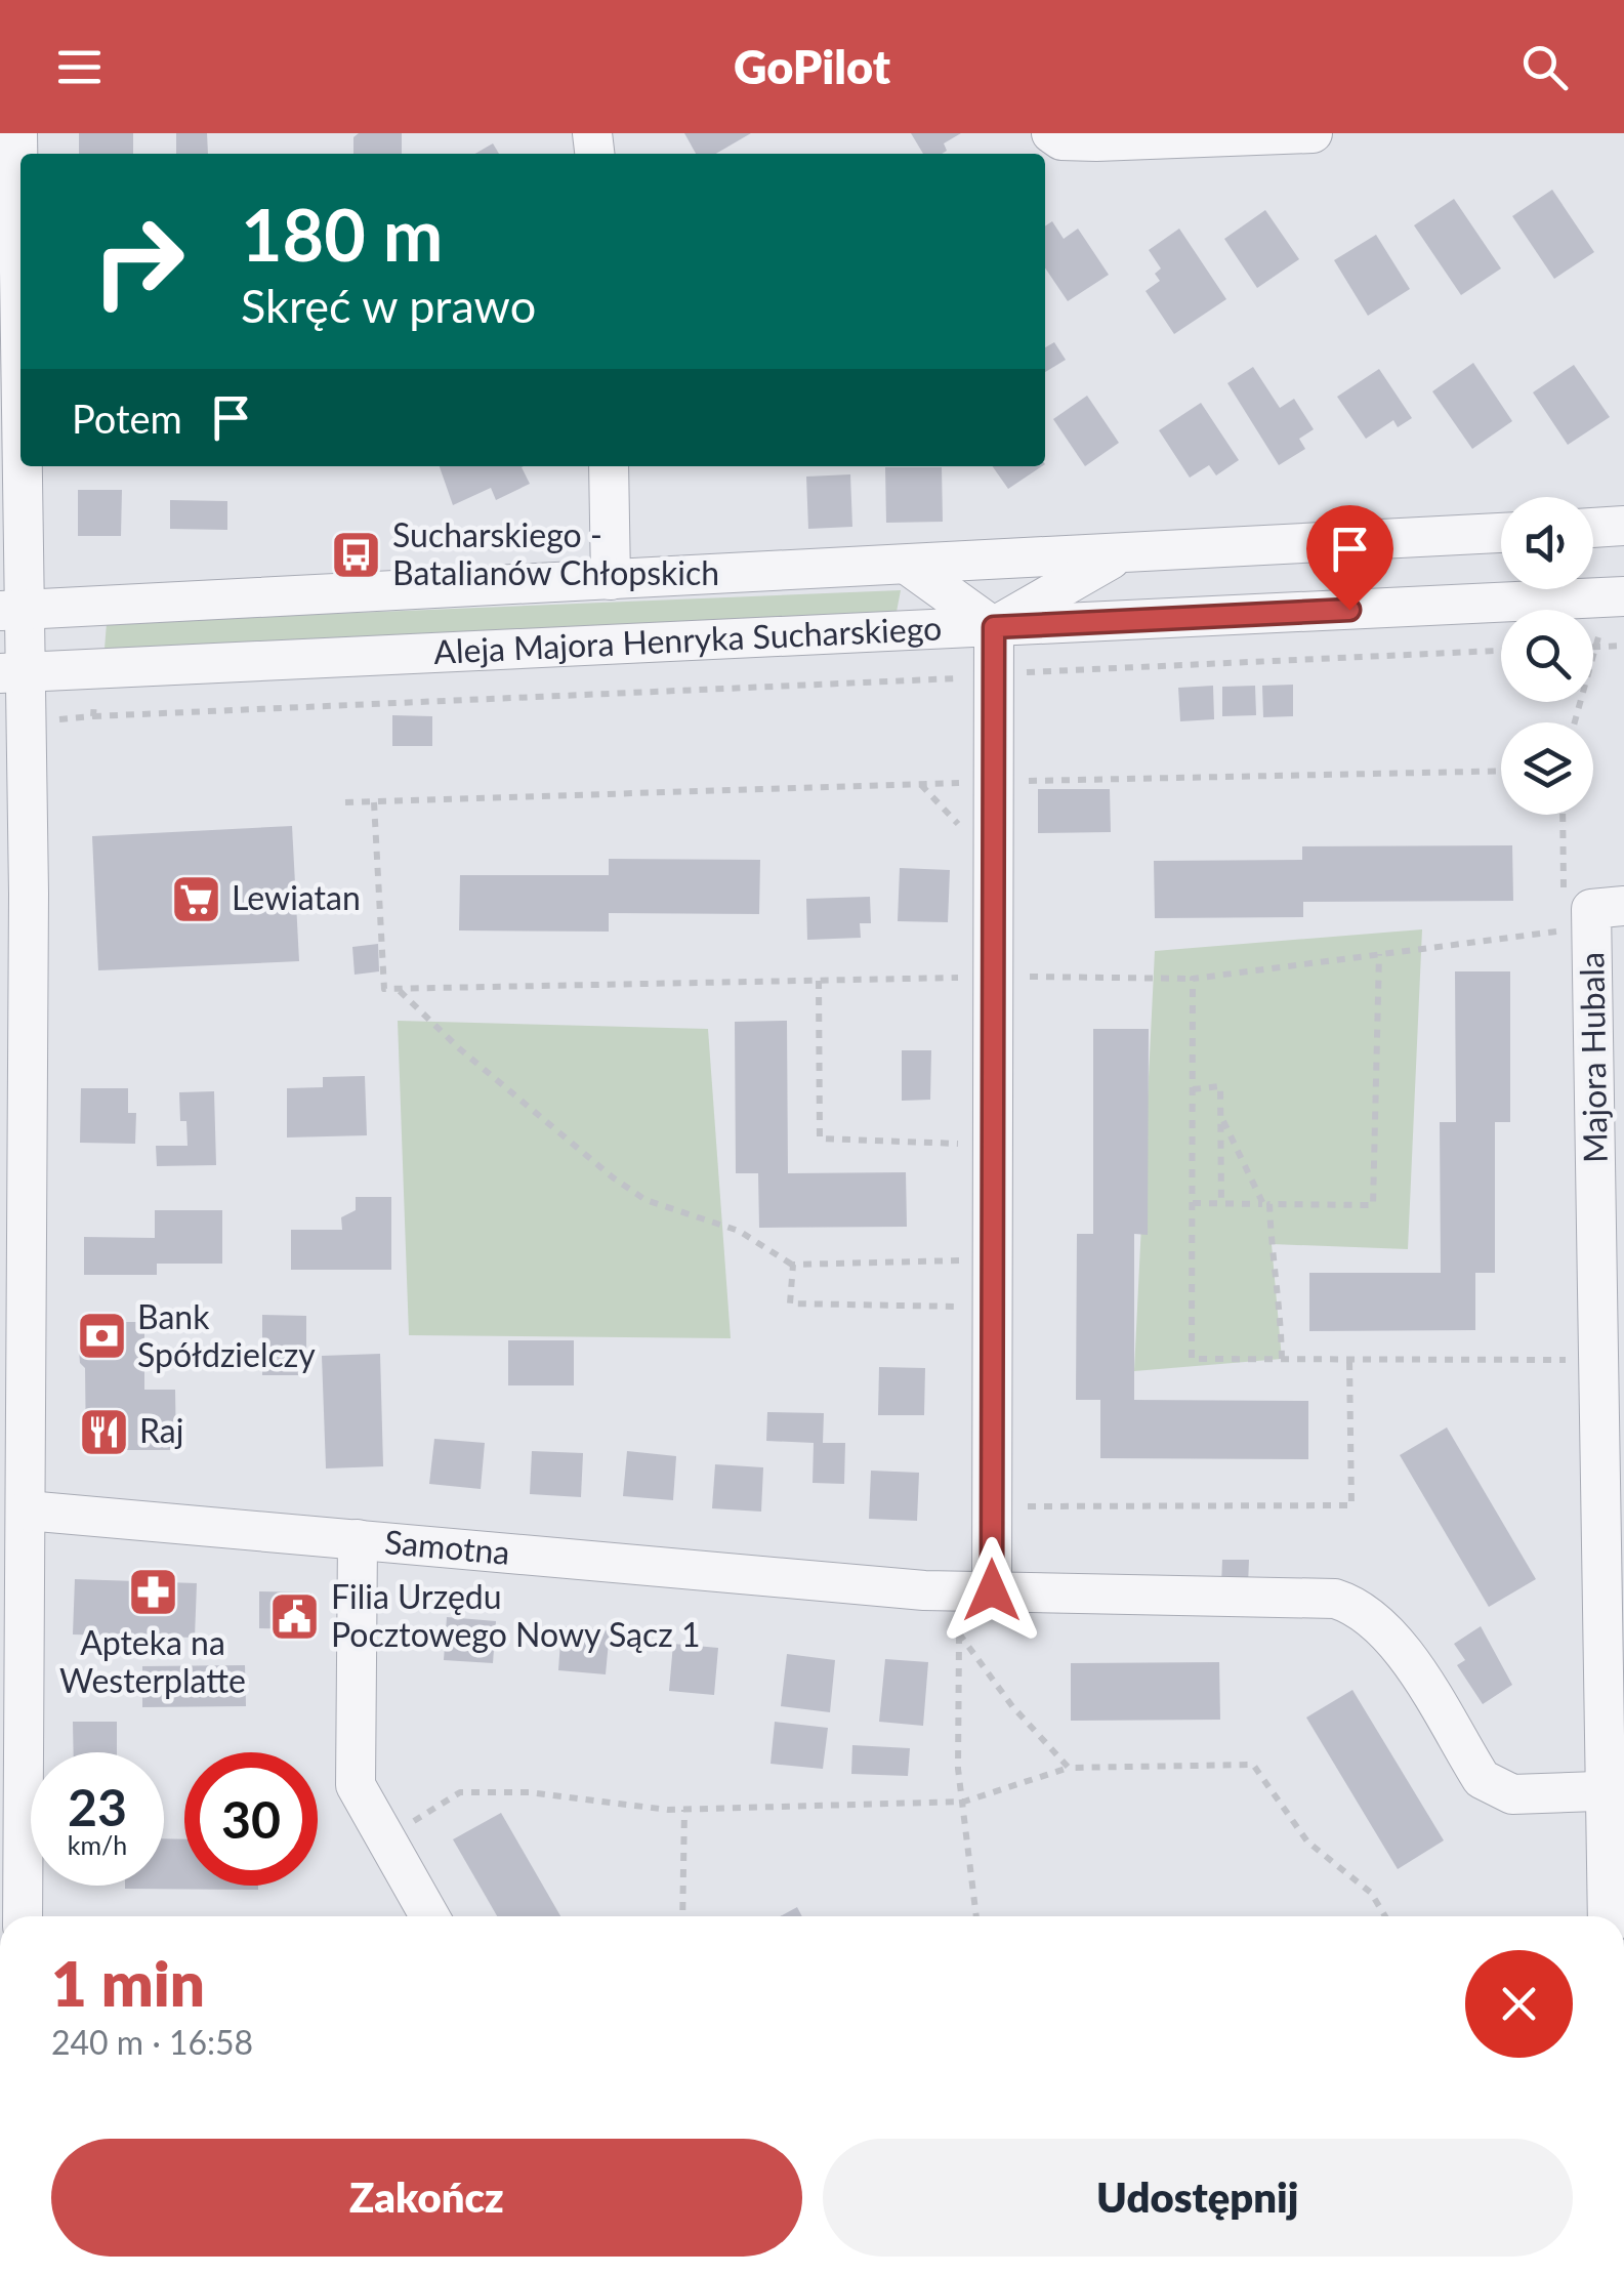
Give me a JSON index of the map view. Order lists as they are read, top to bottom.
{
  "streets": {
    "street": ["Aleja Majora Henryka Sucharskiego", "Majora Hubala", "Samotna"]
  },
  "crossings": [
    ["Majora Hubala", "Samotna"]
  ],
  "places": {
    "bus stop": ["Sucharskiego - Batalianów Chłopskich"],
    "supermarket": ["Lewiatan"],
    "bank": ["Bank Spółdzielczy"],
    "restaurant": ["Raj"],
    "pharmacy": ["Apteka na Westerplatte"],
    "public building": ["Filia Urzędu Pocztowego Nowy Sącz 1"]
  },
  "page": {
    "header": "GoPilot",
    "turn": ["180 m", "Skręć w prawo"],
    "then": "Potem",
    "speed": "23 km/h",
    "limit": "30",
    "heading": ["1 min", "240 m · 16:58"],
    "buttons": ["Zakończ", "Udostępnij"]
  }
}
